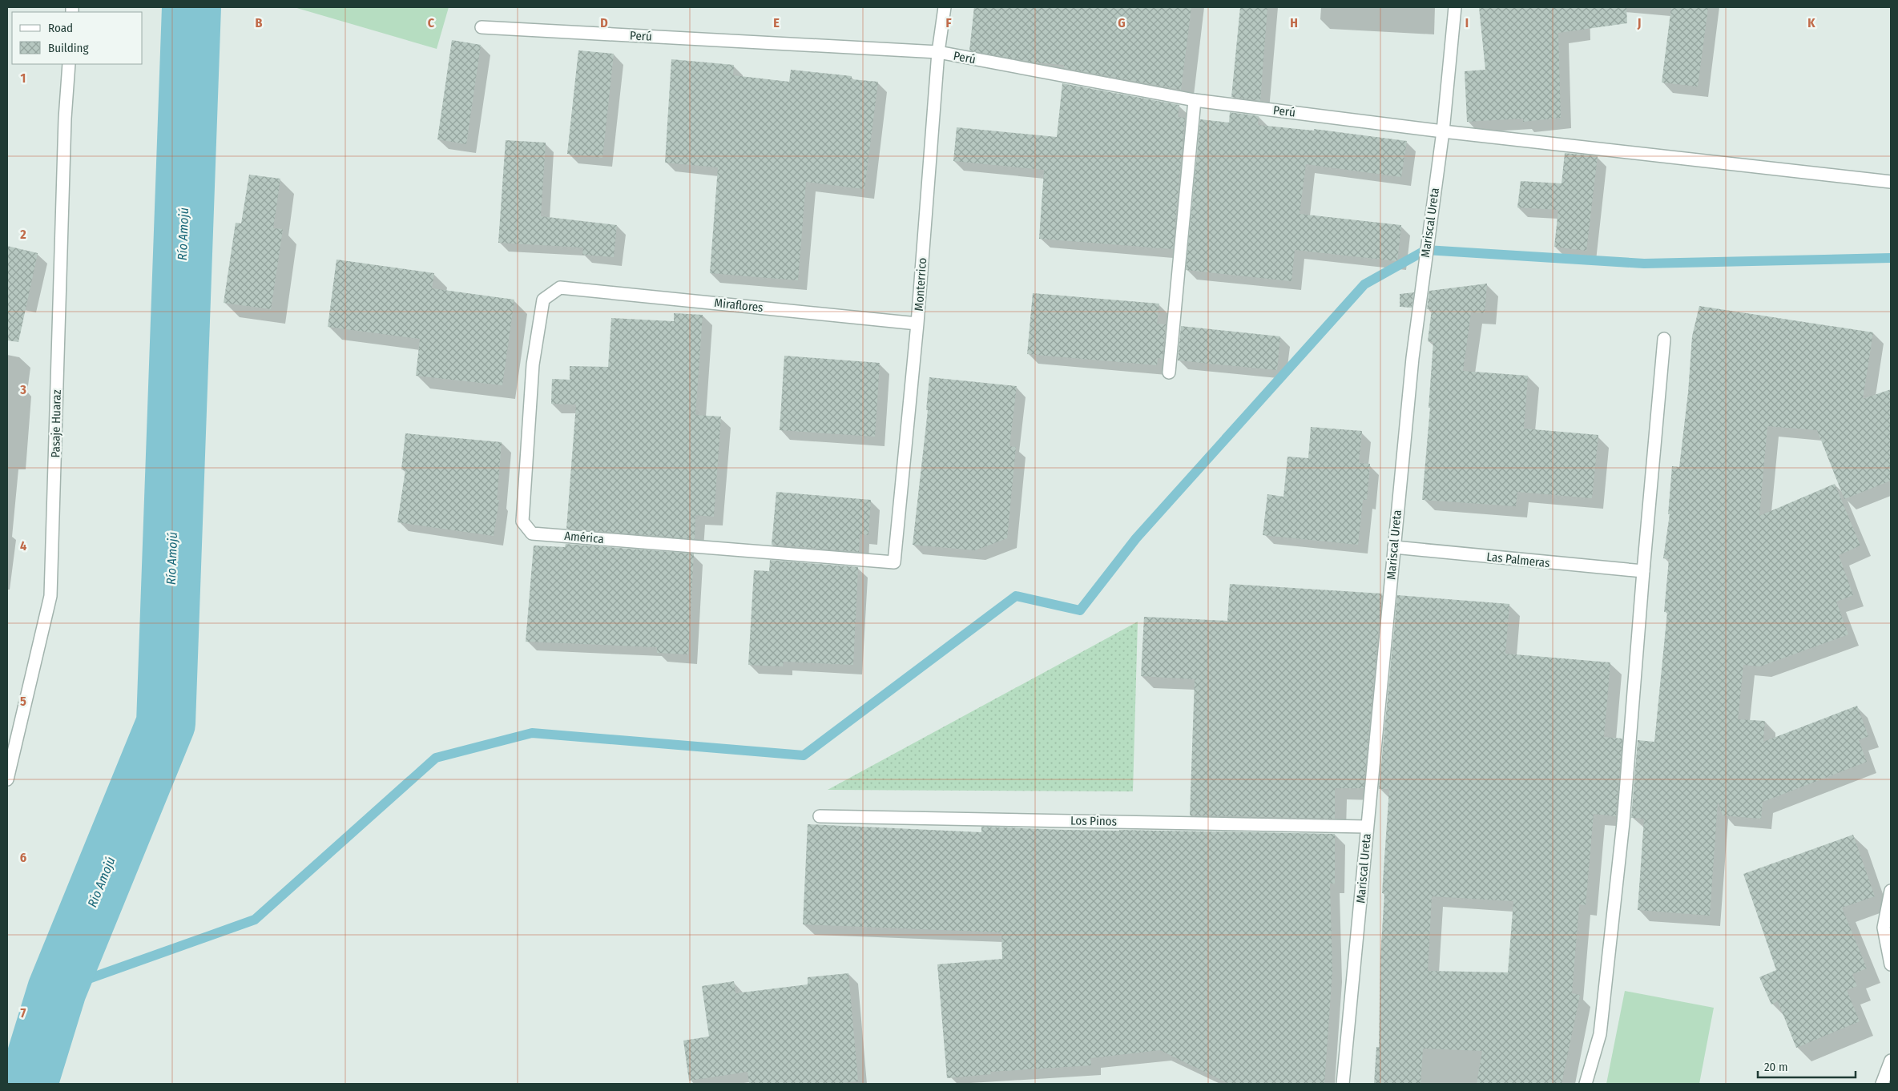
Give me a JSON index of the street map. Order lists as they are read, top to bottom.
{
  "streets": {
    "street": [
      "Perú",
      "Mariscal Ureta",
      "Monterrico",
      "Miraflores",
      "Pasaje Huaraz",
      "América",
      "Las Palmeras",
      "Los Pinos"
    ]
  },
  "crossings": [
    ["Perú", "Mariscal Ureta"],
    ["Perú", "Monterrico"],
    ["Mariscal Ureta", "Las Palmeras"],
    ["Mariscal Ureta", "Los Pinos"],
    ["Monterrico", "Miraflores"],
    ["Monterrico", "América"],
    ["Miraflores", "América"]
  ],
  "water": ["Río Amojú"],
  "legend": ["Road", "Building"],
  "scale_bar": "20 m",
  "grid": {
    "columns": [
      "B",
      "C",
      "D",
      "E",
      "F",
      "G",
      "H",
      "I",
      "J",
      "K"
    ],
    "rows": [
      "1",
      "2",
      "3",
      "4",
      "5",
      "6",
      "7"
    ]
  }
}
